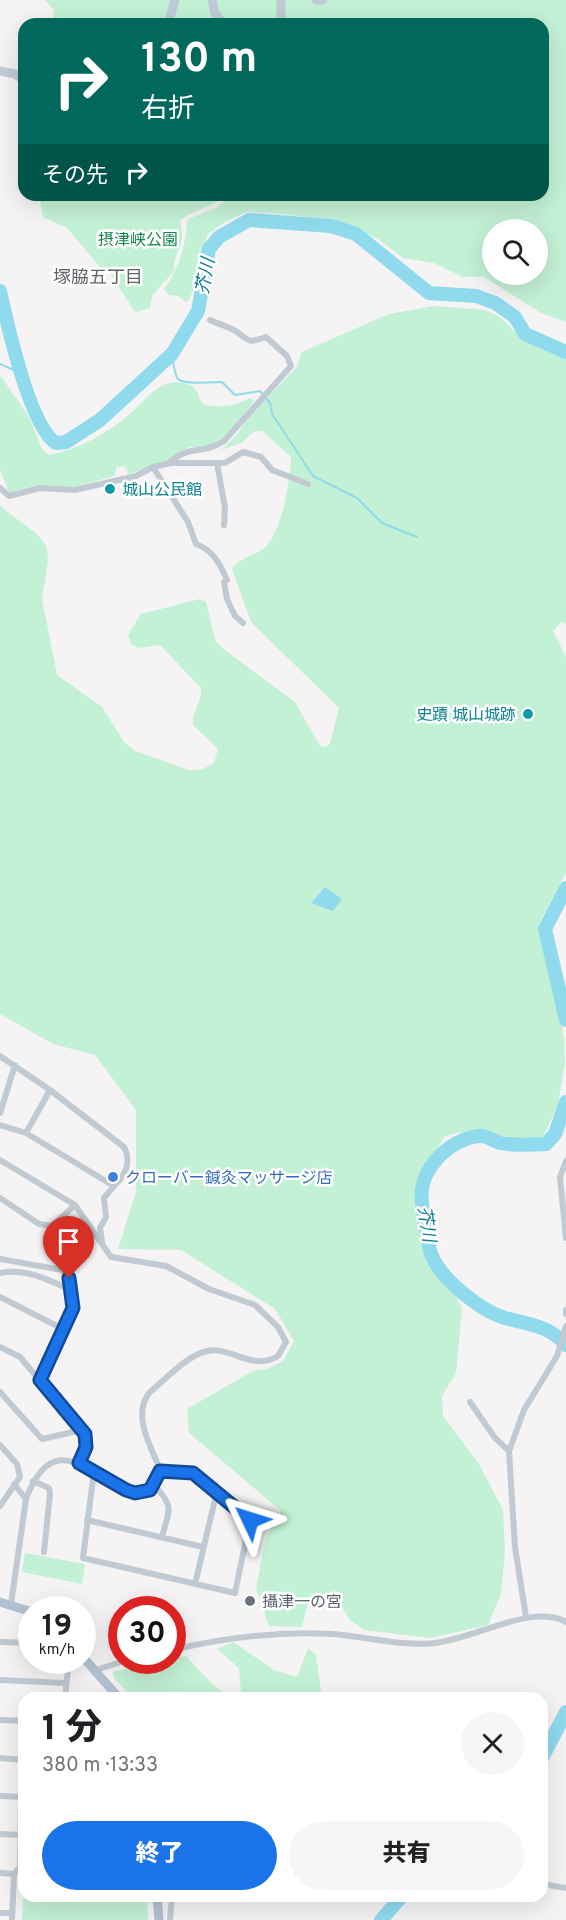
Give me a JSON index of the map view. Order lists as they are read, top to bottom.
{
  "districts": ["塚脇五丁目"],
  "water": ["芥川"],
  "parks": ["摂津峡公園"],
  "places": [
    "城山公民館",
    "史蹟 城山城跡",
    "クローバー鍼灸マッサージ店",
    "攝津一の宮"
  ],
  "page": {
    "turn": ["130 m", "右折"],
    "then": "その先",
    "speed": "19 km/h",
    "limit": "30",
    "heading": ["1 分", "380 m · 13:33"],
    "buttons": ["終了", "共有"]
  }
}
